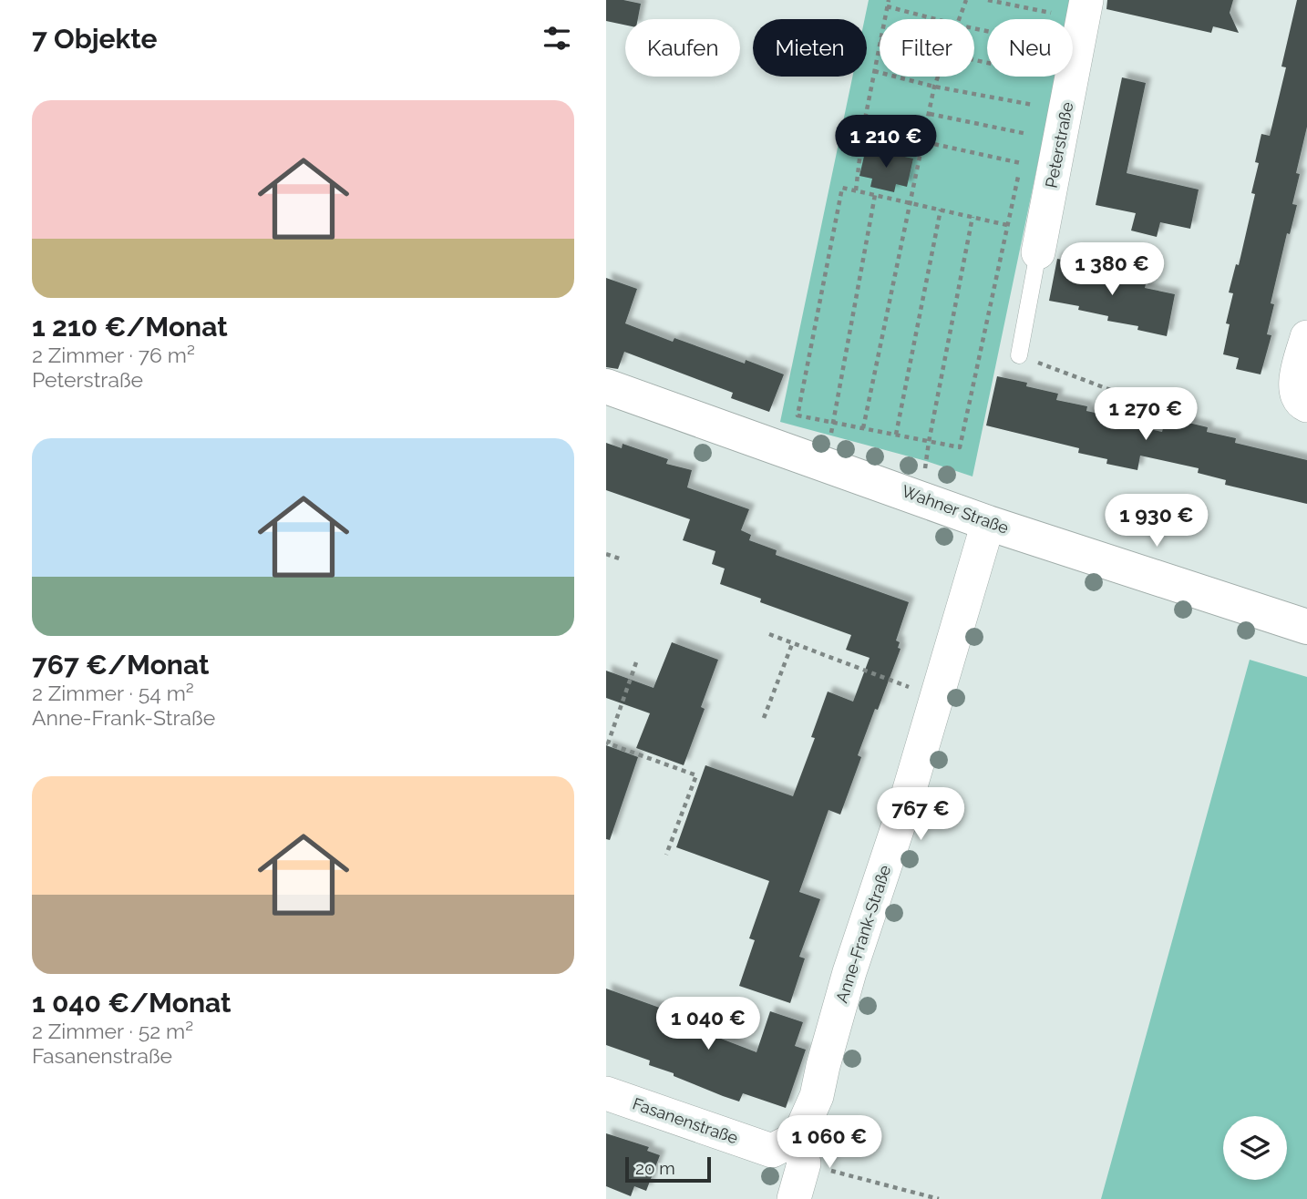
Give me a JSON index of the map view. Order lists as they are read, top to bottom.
{
  "streets": {
    "street": [
      "Peterstraße",
      "Wahner Straße",
      "Anne-Frank-Straße",
      "Fasanenstraße"
    ]
  },
  "crossings": [
    ["Wahner Straße", "Anne-Frank-Straße"],
    ["Anne-Frank-Straße", "Fasanenstraße"]
  ],
  "scale_bar": "20 m",
  "page": {
    "heading": "7 Objekte",
    "chip": [
      "Kaufen",
      "Mieten",
      "Filter",
      "Neu"
    ],
    "list": [
      {
        "name": "1 210 €/Monat",
        "note": "2 Zimmer · 76 m² · Peterstraße"
      },
      {
        "name": "767 €/Monat",
        "note": "2 Zimmer · 54 m² · Anne-Frank-Straße"
      },
      {
        "name": "1 040 €/Monat",
        "note": "2 Zimmer · 52 m² · Fasanenstraße"
      }
    ],
    "price": [
      "1 210 €",
      "1 380 €",
      "1 270 €",
      "1 930 €",
      "767 €",
      "1 040 €",
      "1 060 €"
    ],
    "scale": "20 m"
  }
}
